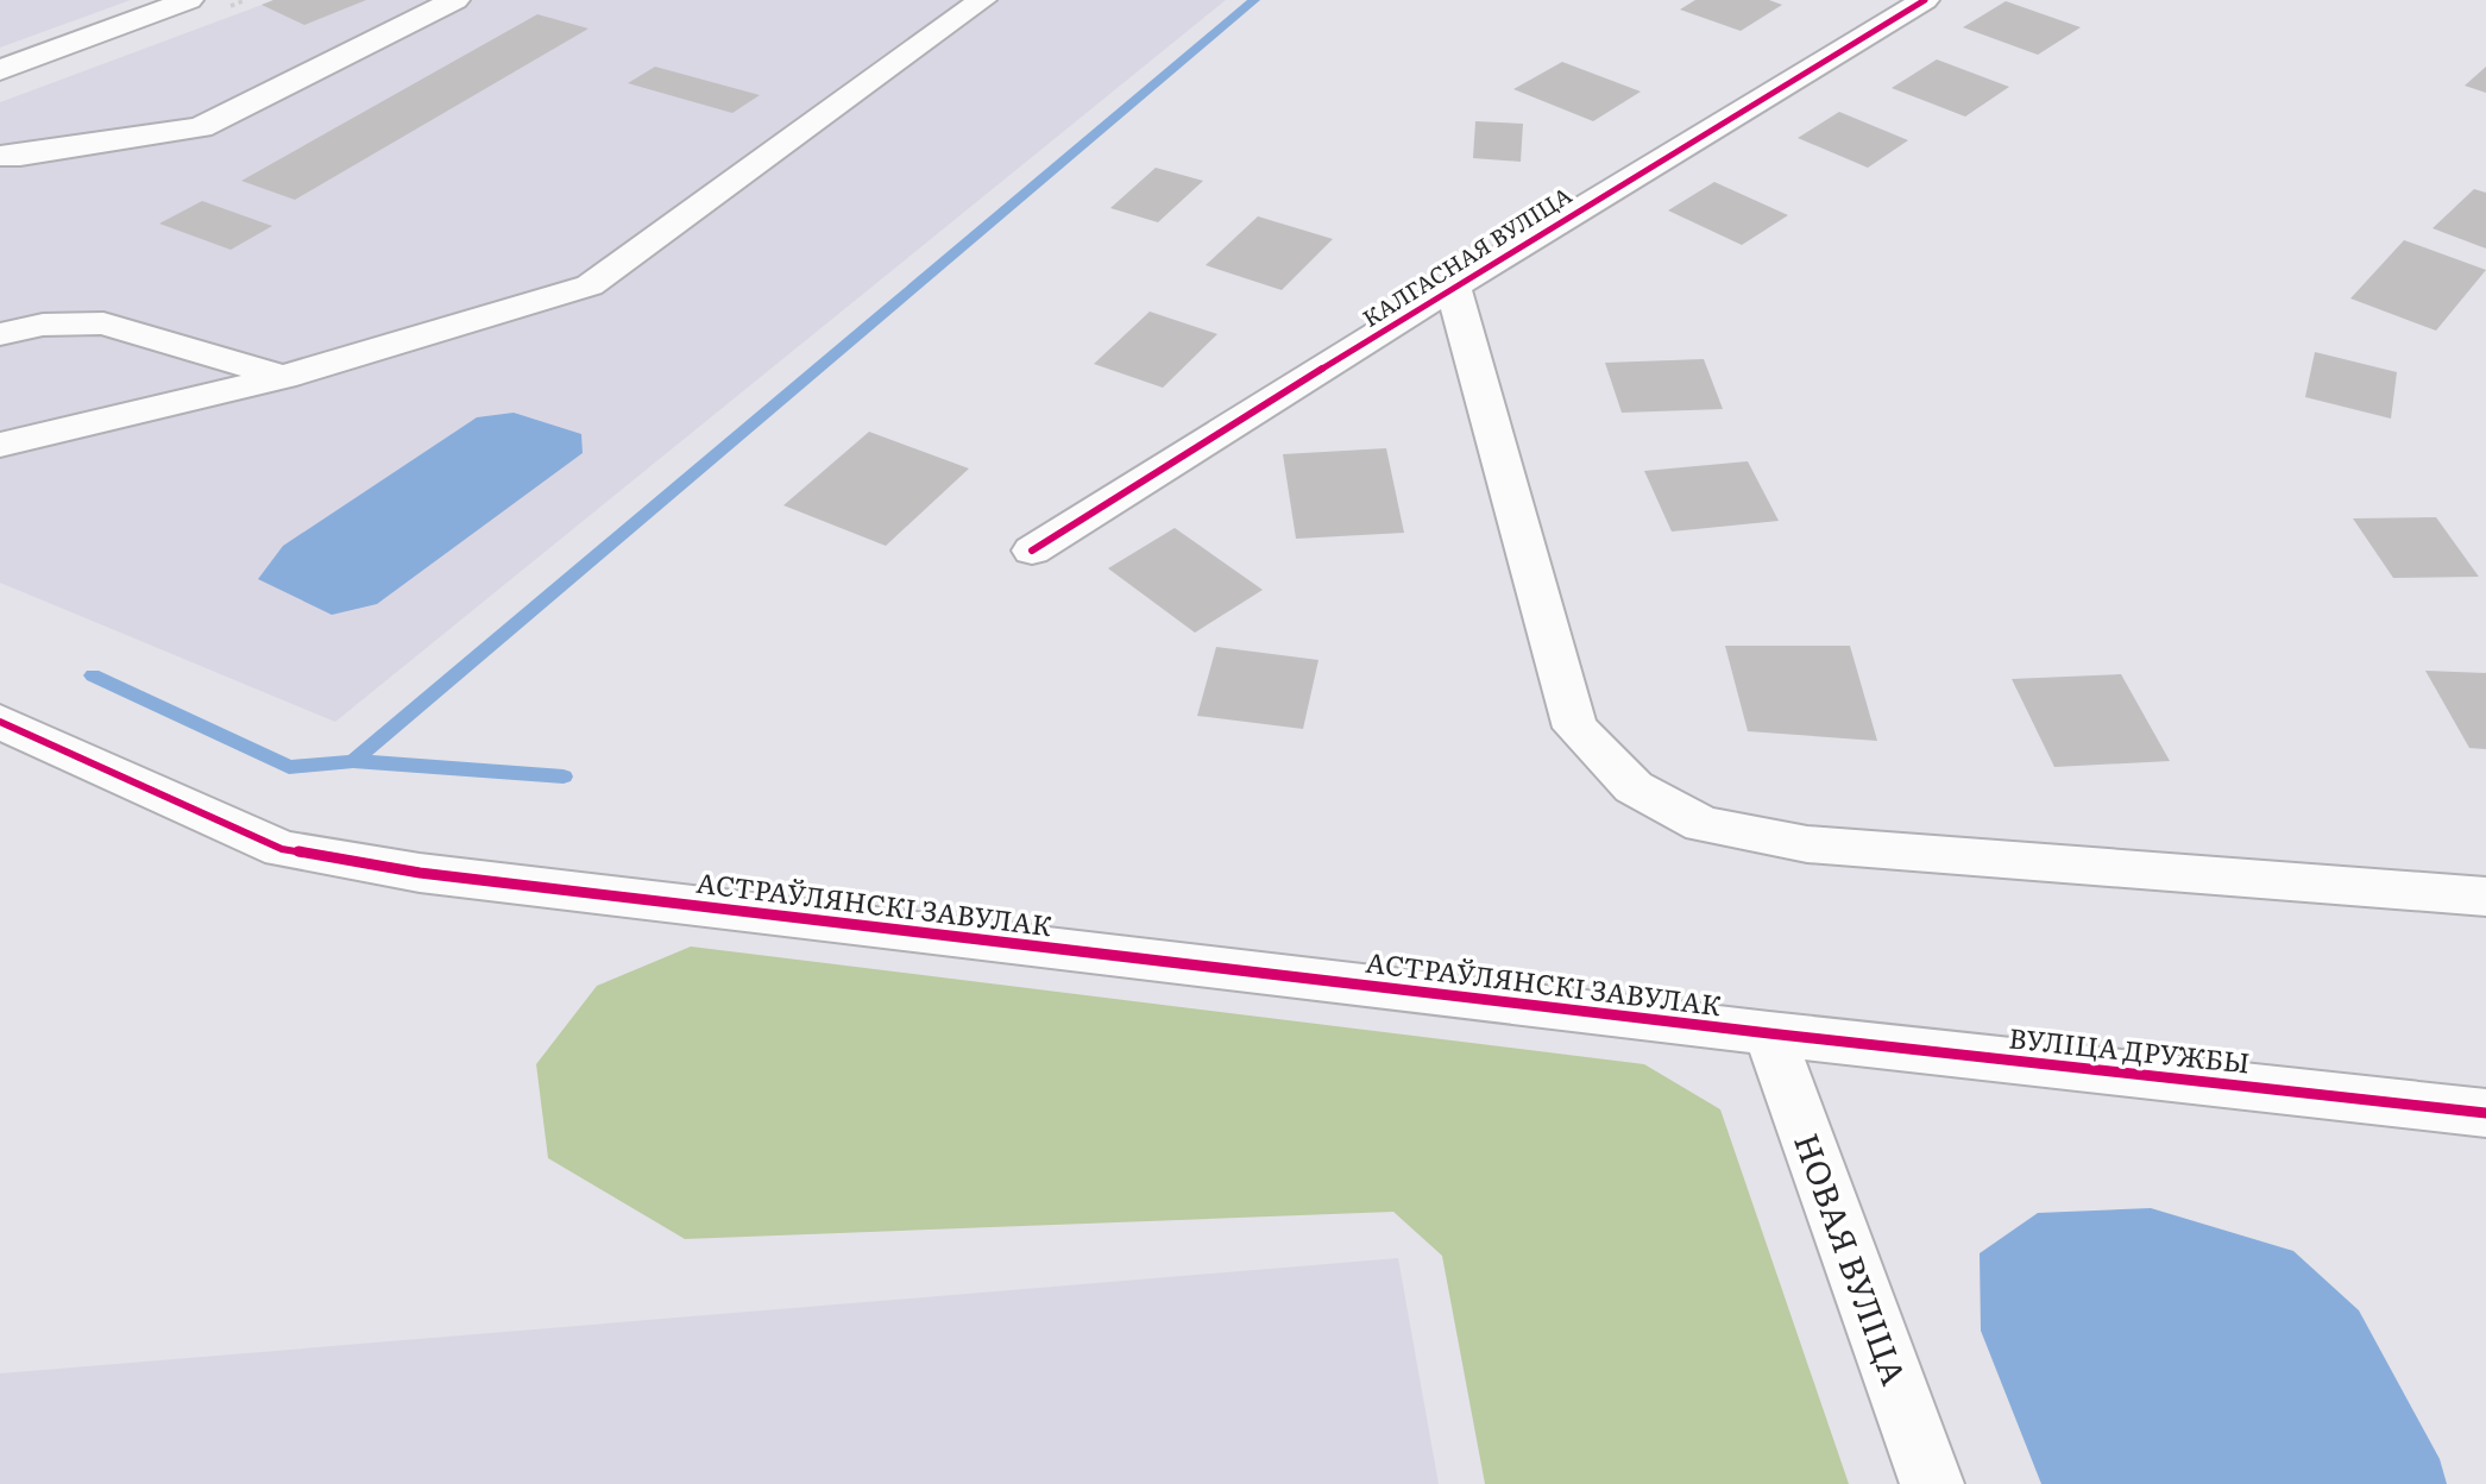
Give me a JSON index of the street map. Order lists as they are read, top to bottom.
{
  "streets": {
    "street": [
      "КАЛГАСНАЯ ВУЛІЦА",
      "АСТРАЎЛЯНСКІ ЗАВУЛАК",
      "ВУЛІЦА ДРУЖБЫ",
      "НОВАЯ ВУЛІЦА"
    ]
  },
  "crossings": [
    ["АСТРАЎЛЯНСКІ ЗАВУЛАК", "ВУЛІЦА ДРУЖБЫ"],
    ["АСТРАЎЛЯНСКІ ЗАВУЛАК", "НОВАЯ ВУЛІЦА"],
    ["ВУЛІЦА ДРУЖБЫ", "НОВАЯ ВУЛІЦА"]
  ]
}
